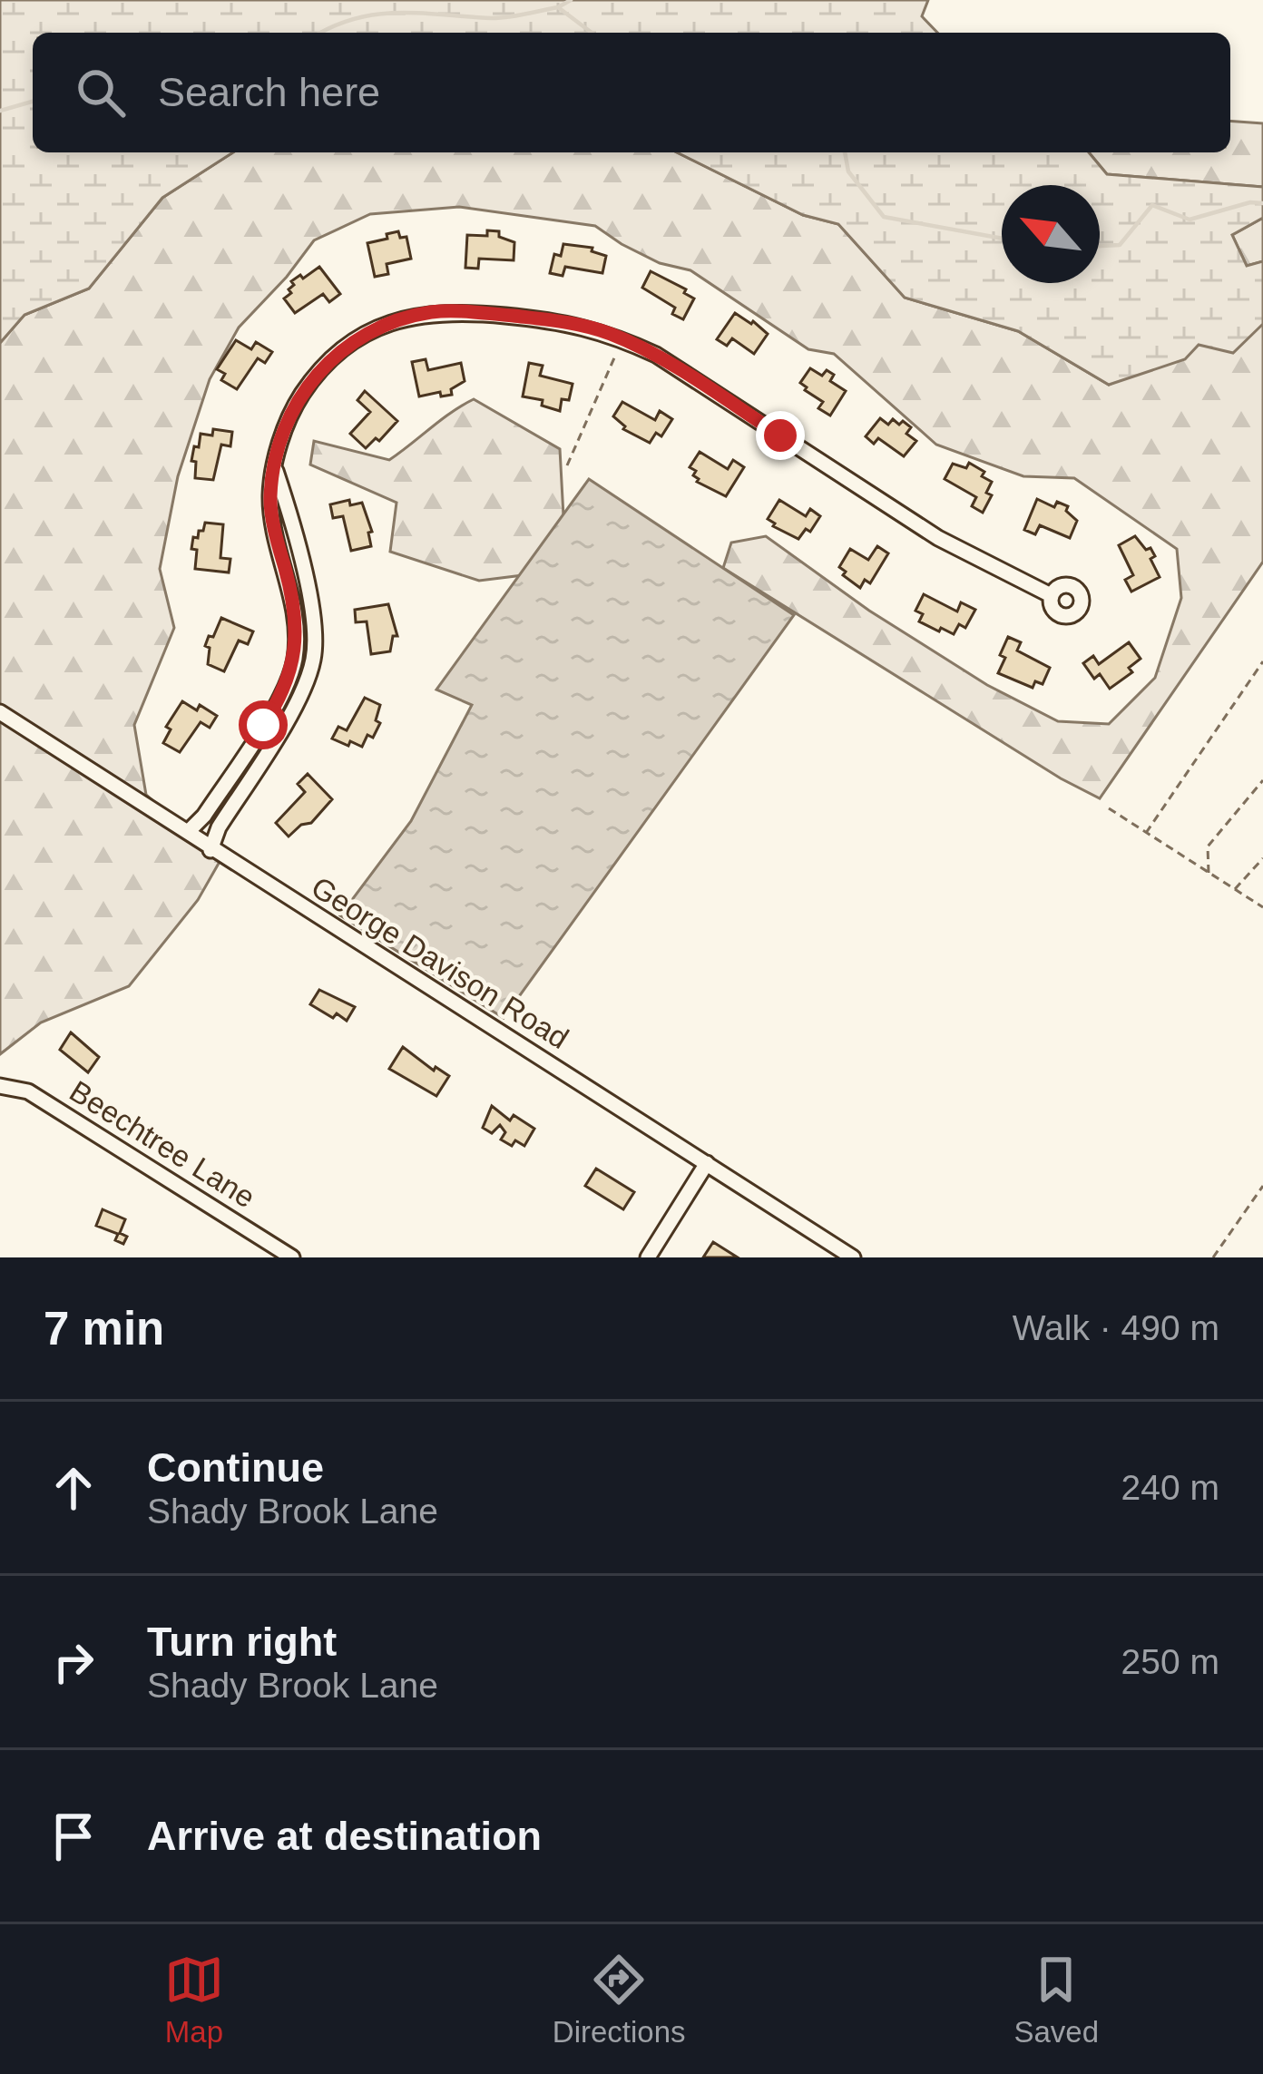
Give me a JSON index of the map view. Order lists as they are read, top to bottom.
{
  "streets": {
    "street": ["George Davison Road", "Beechtree Lane"]
  },
  "north": "top left",
  "page": {
    "search": "Search here",
    "heading": ["7 min", "Walk · 490 m"],
    "list": [
      ["Continue", "Shady Brook Lane", "240 m"],
      ["Turn right", "Shady Brook Lane", "250 m"],
      "Arrive at destination"
    ],
    "nav": ["Map", "Directions", "Saved"]
  }
}
